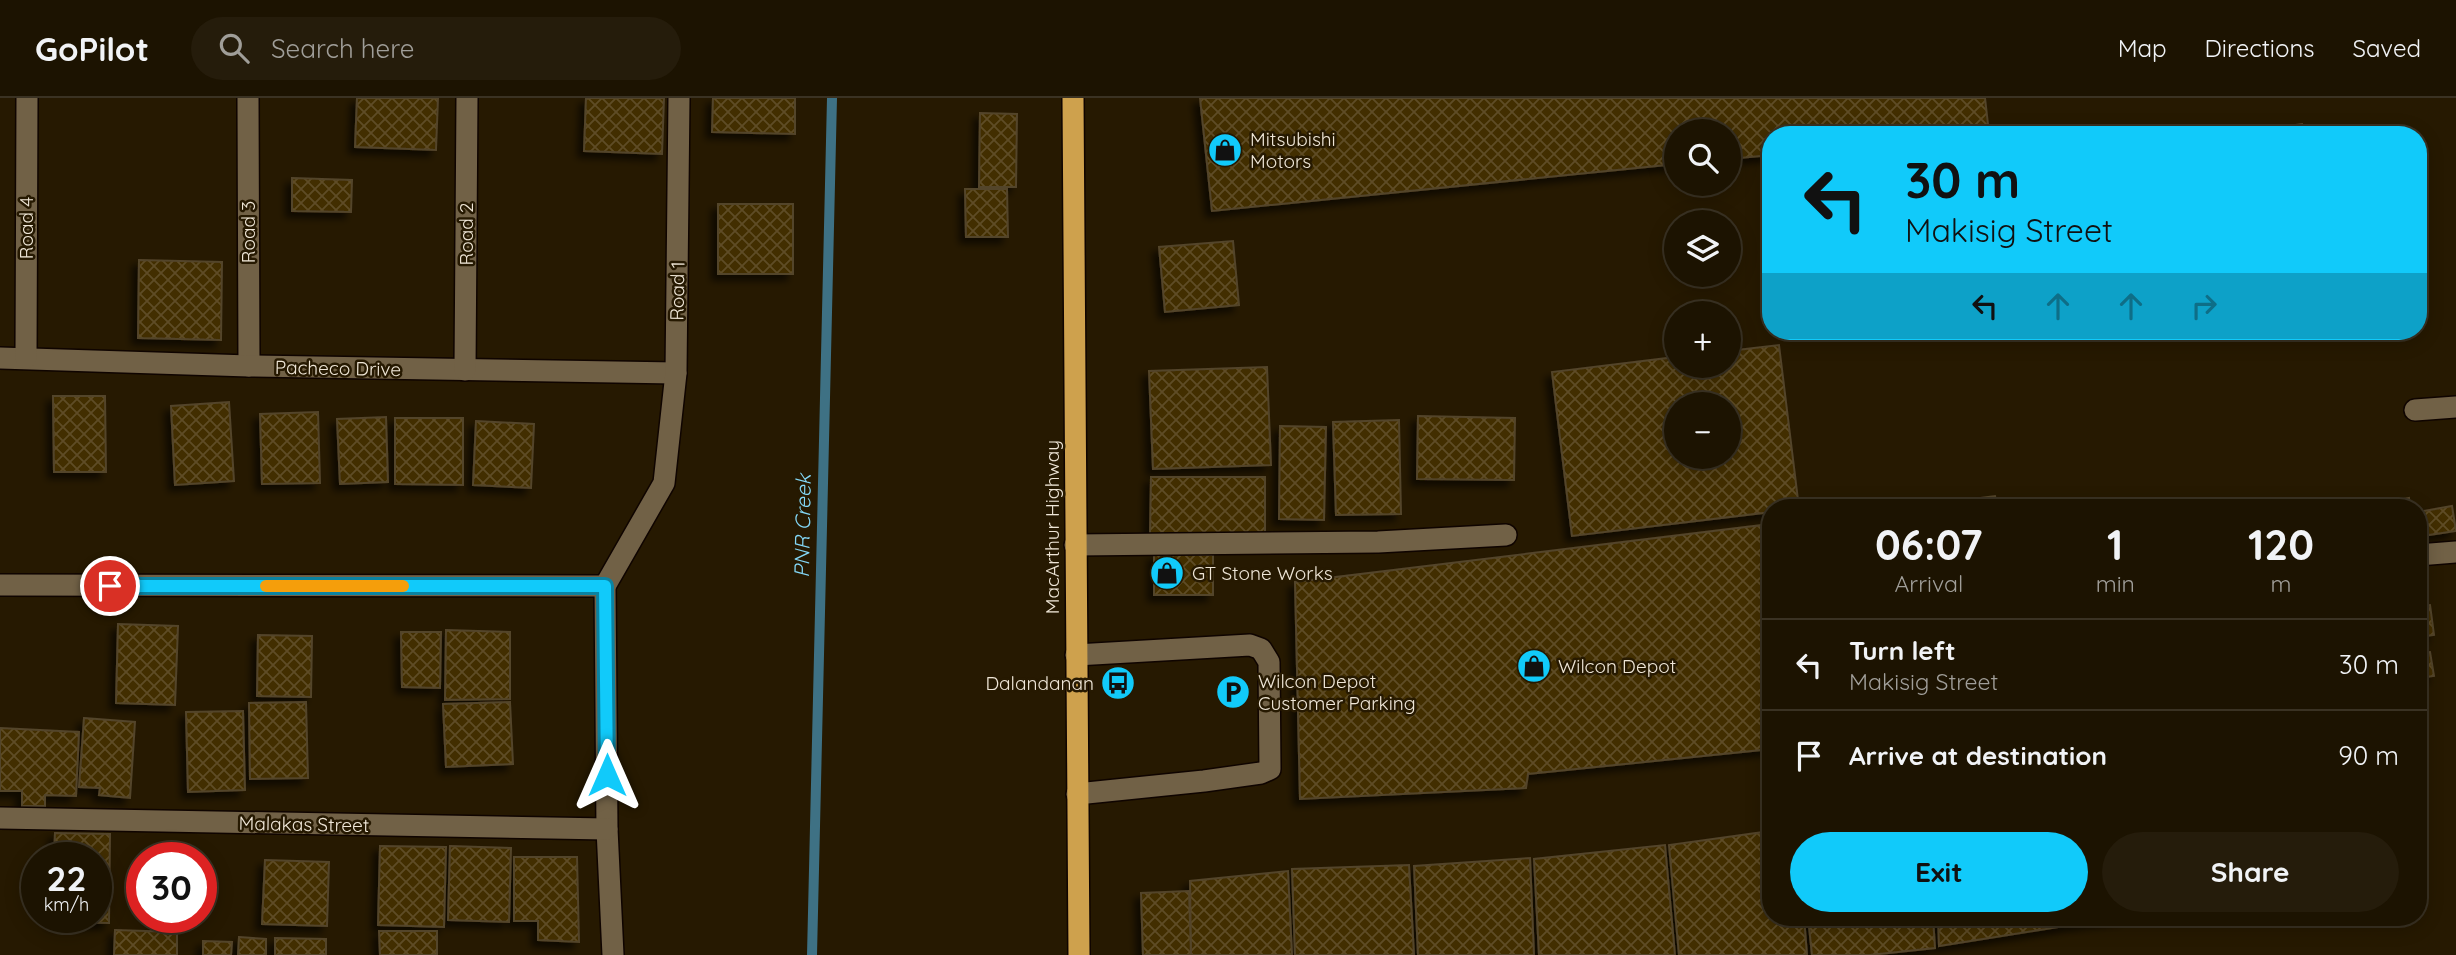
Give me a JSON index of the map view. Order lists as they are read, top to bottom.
{
  "streets": {
    "highway": ["MacArthur Highway"],
    "street": [
      "Road 4",
      "Road 3",
      "Road 2",
      "Road 1",
      "Pacheco Drive",
      "Malakas Street"
    ]
  },
  "crossings": [
    ["Road 4", "Pacheco Drive"],
    ["Road 3", "Pacheco Drive"],
    ["Road 2", "Pacheco Drive"],
    ["Road 1", "Pacheco Drive"]
  ],
  "water": ["PNR Creek"],
  "places": {
    "shop": ["Mitsubishi Motors", "GT Stone Works", "Wilcon Depot"],
    "bus stop": ["Dalandanan"],
    "parking": ["Wilcon Depot Customer Parking"]
  },
  "page": {
    "header": "GoPilot",
    "search": "Search here",
    "nav": ["Map", "Directions", "Saved"],
    "map_buttons": ["+", "−"],
    "turn": ["30 m", "Makisig Street"],
    "eta": [
      "06:07",
      "Arrival",
      "1",
      "min",
      "120",
      "m"
    ],
    "list": [
      {
        "name": "Turn left",
        "note": "Makisig Street",
        "value": "30 m"
      },
      {
        "name": "Arrive at destination",
        "value": "90 m"
      }
    ],
    "buttons": ["Exit", "Share"],
    "speed": "22 km/h",
    "limit": "30"
  }
}
